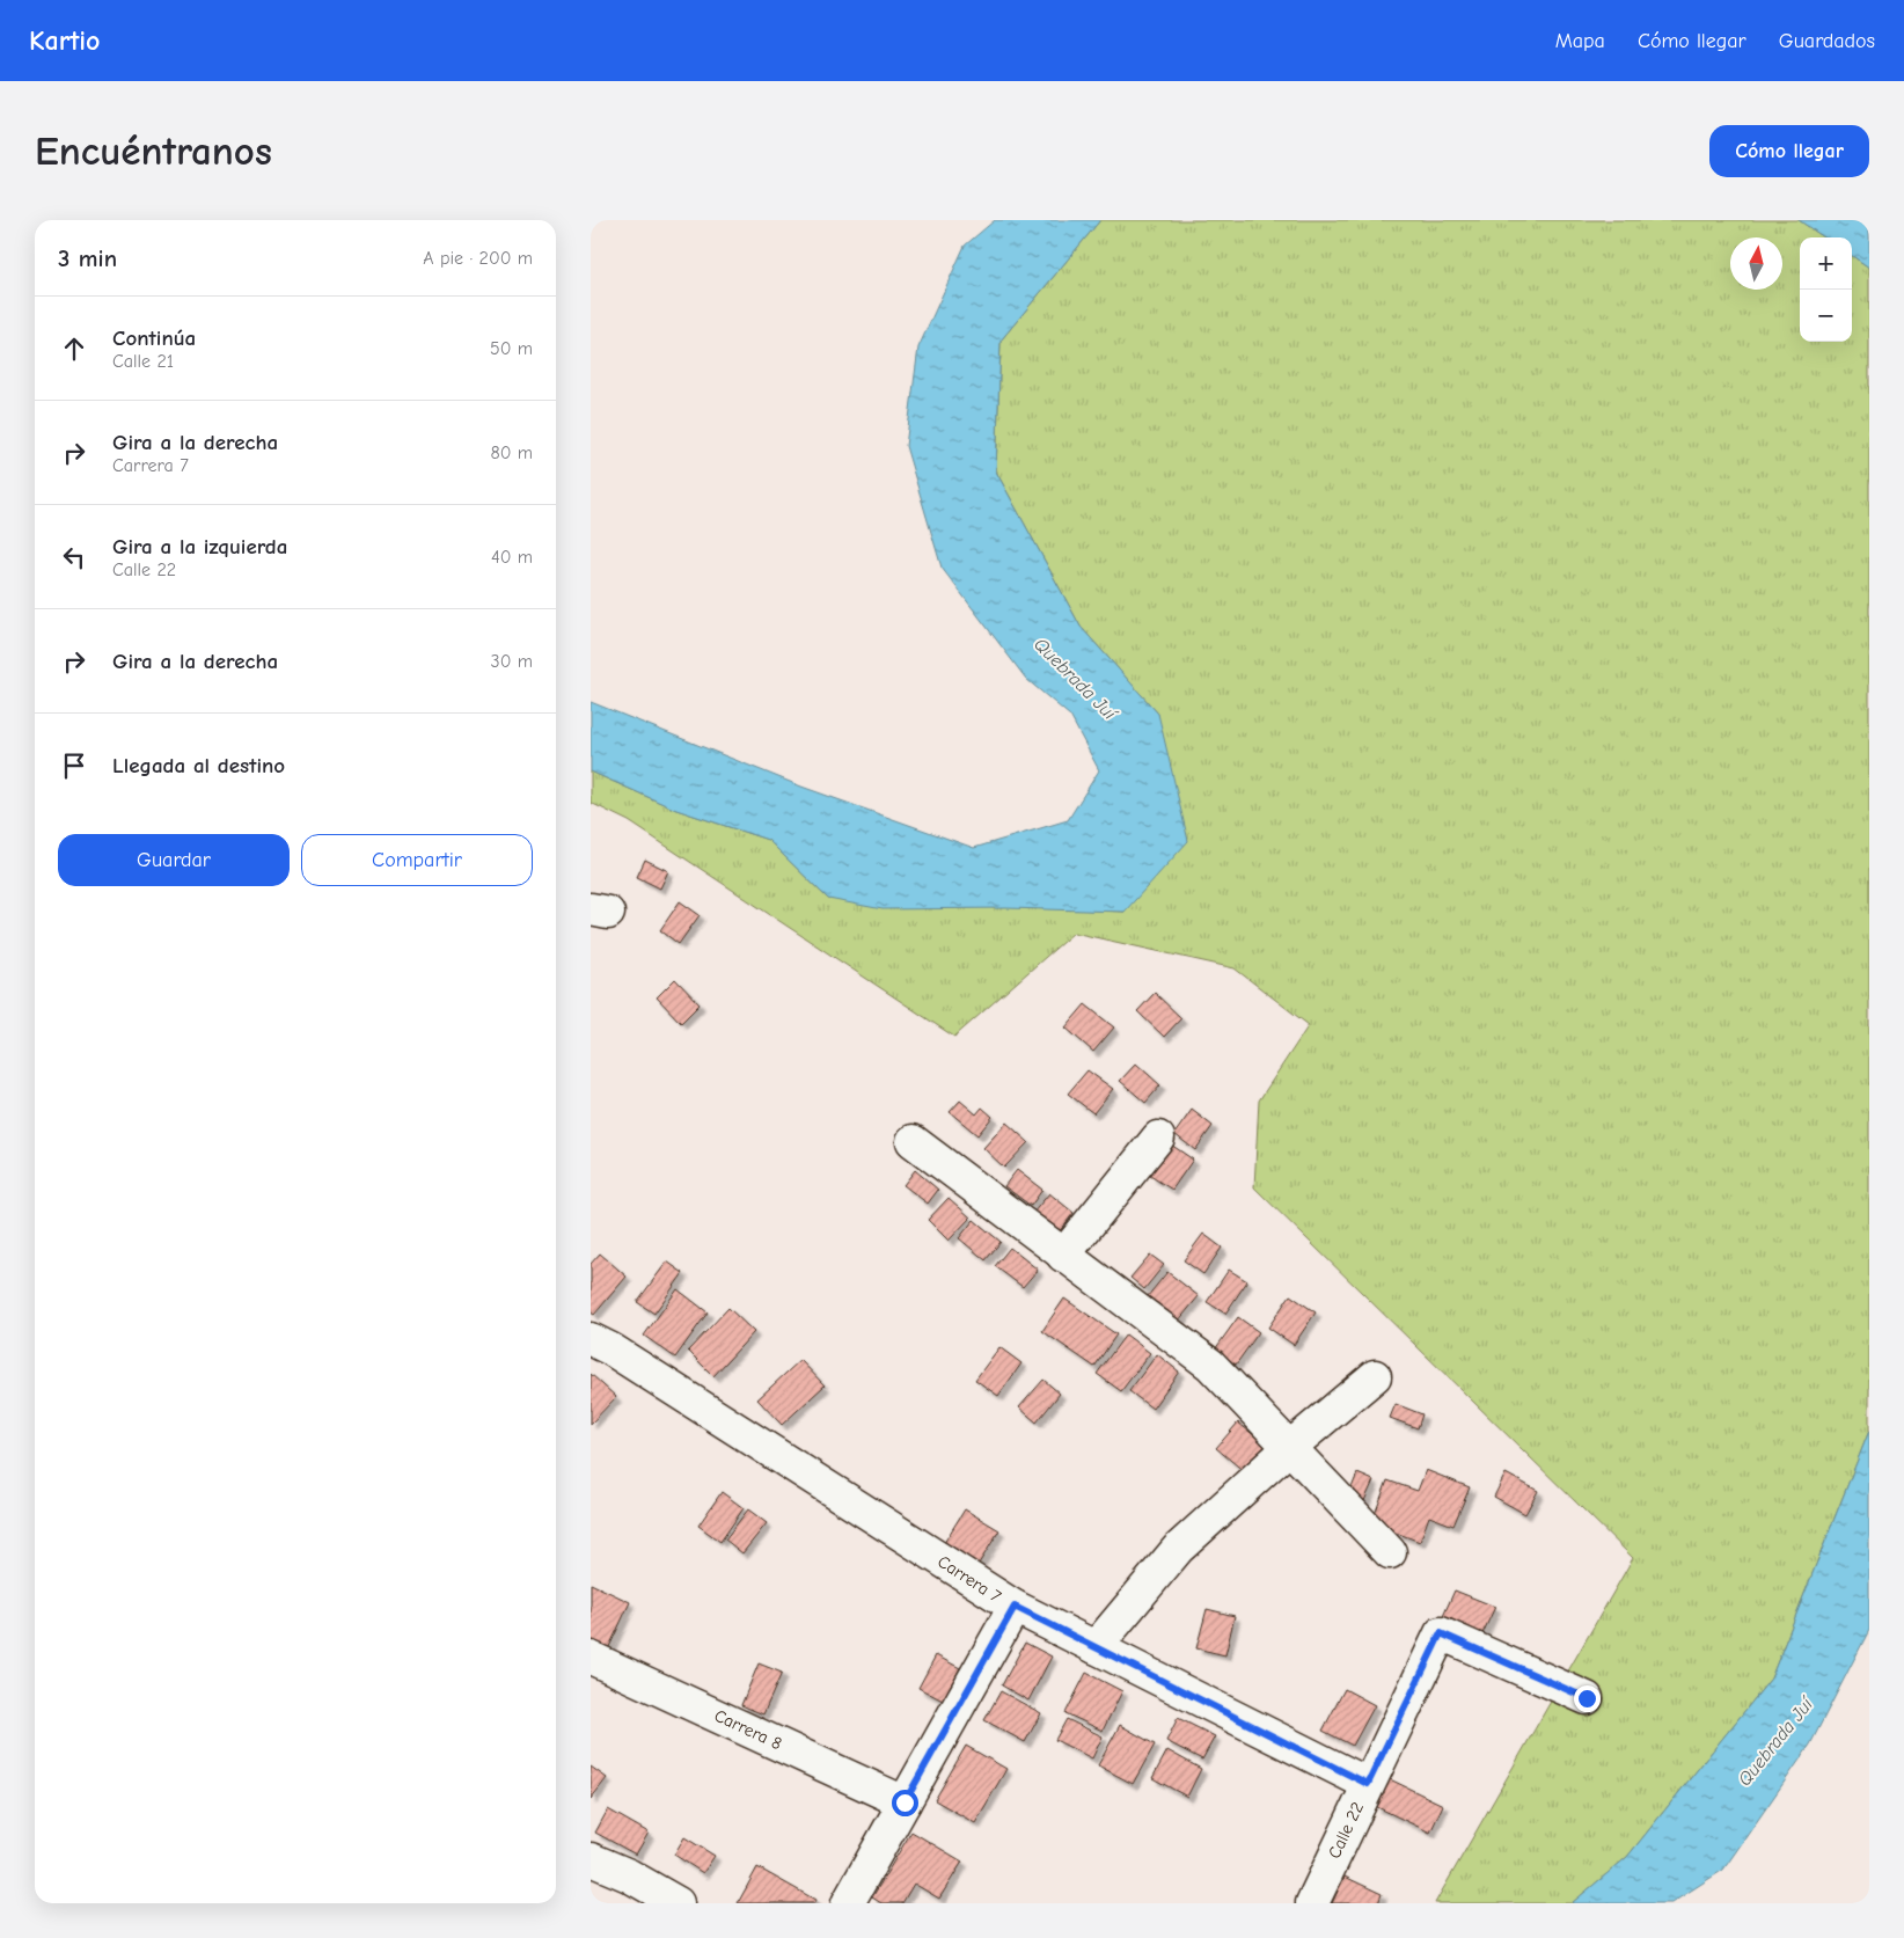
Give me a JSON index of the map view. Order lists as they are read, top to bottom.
{
  "streets": {
    "street": ["Carrera 7", "Carrera 8", "Calle 22"]
  },
  "crossings": [
    ["Carrera 7", "Calle 22"]
  ],
  "water": ["Quebrada Juí"],
  "north": "top",
  "page": {
    "header": "Kartio",
    "nav": ["Mapa", "Cómo llegar", "Guardados"],
    "buttons": [
      "Cómo llegar",
      ["Guardar", "Compartir"]
    ],
    "title": "Encuéntranos",
    "heading": ["3 min", "A pie · 200 m"],
    "map_buttons": ["+", "−"],
    "list": [
      ["Continúa", "Calle 21", "50 m"],
      ["Gira a la derecha", "Carrera 7", "80 m"],
      ["Gira a la izquierda", "Calle 22", "40 m"],
      ["Gira a la derecha", "30 m"],
      "Llegada al destino"
    ]
  }
}
